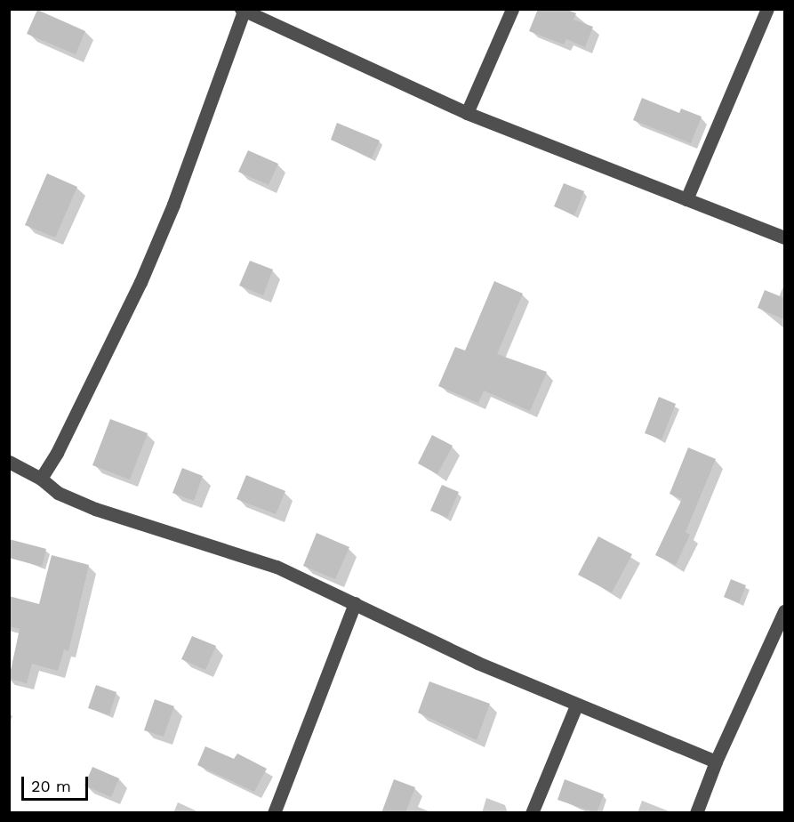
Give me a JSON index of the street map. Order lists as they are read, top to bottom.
{
  "scale_bar": "20 m"
}
